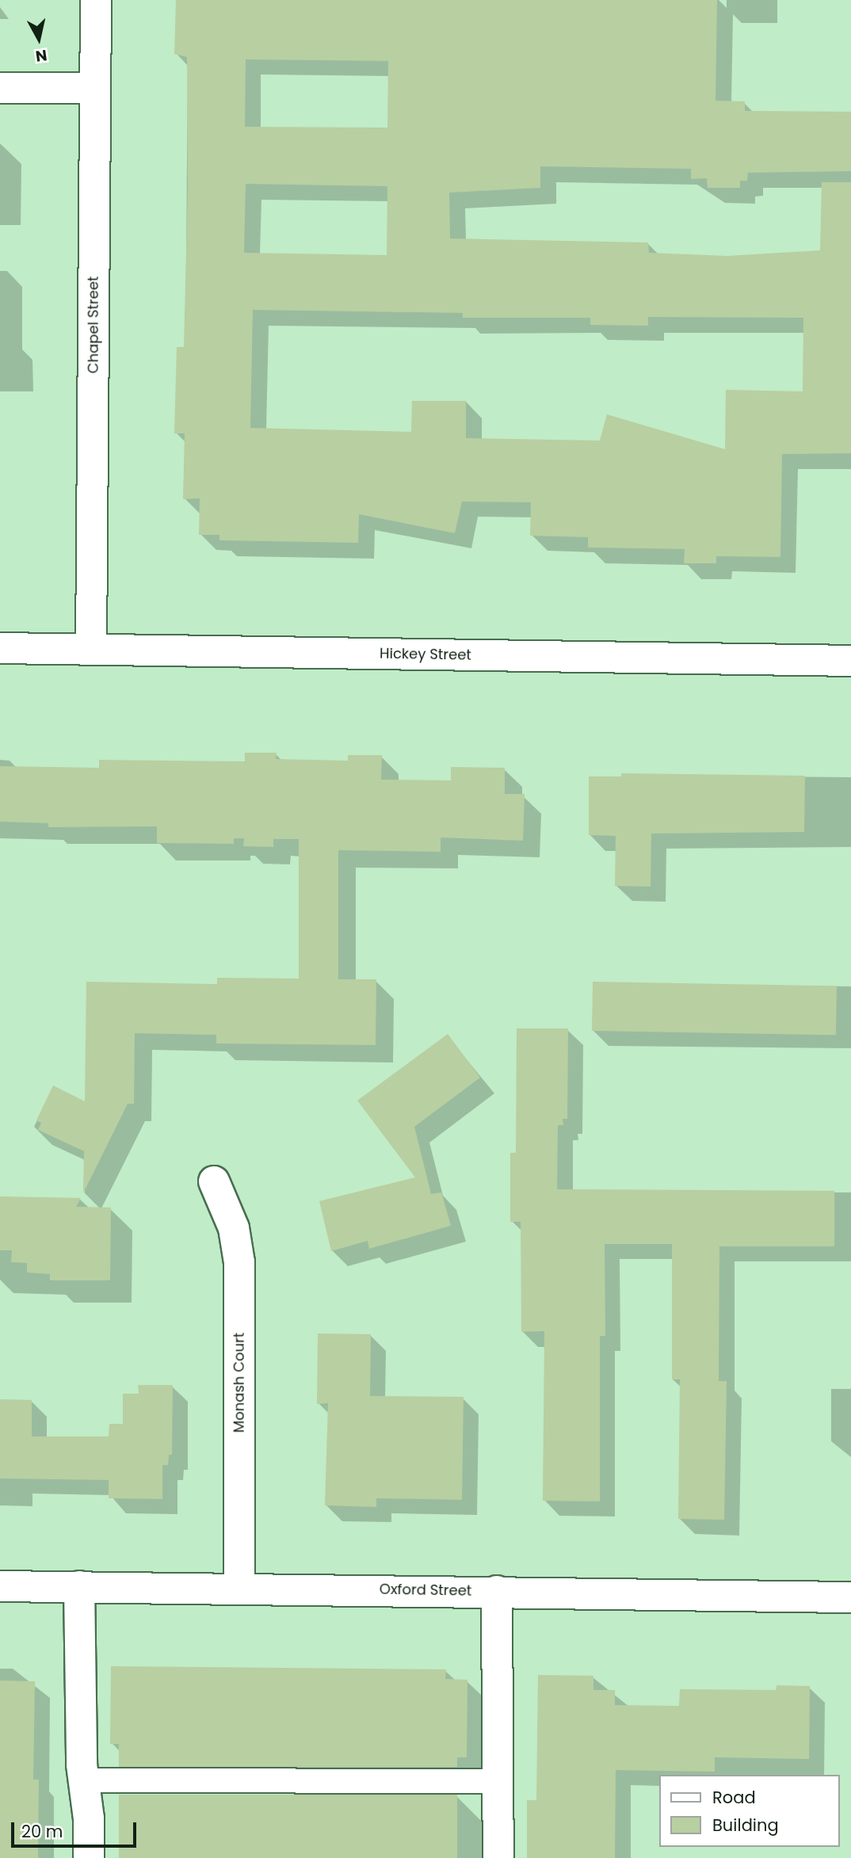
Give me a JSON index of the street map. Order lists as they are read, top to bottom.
{
  "streets": {
    "street": [
      "Chapel Street",
      "Hickey Street",
      "Monash Court",
      "Oxford Street"
    ]
  },
  "crossings": [
    ["Chapel Street", "Hickey Street"],
    ["Monash Court", "Oxford Street"]
  ],
  "legend": ["Road", "Building"],
  "scale_bar": "20 m",
  "north": "bottom"
}
